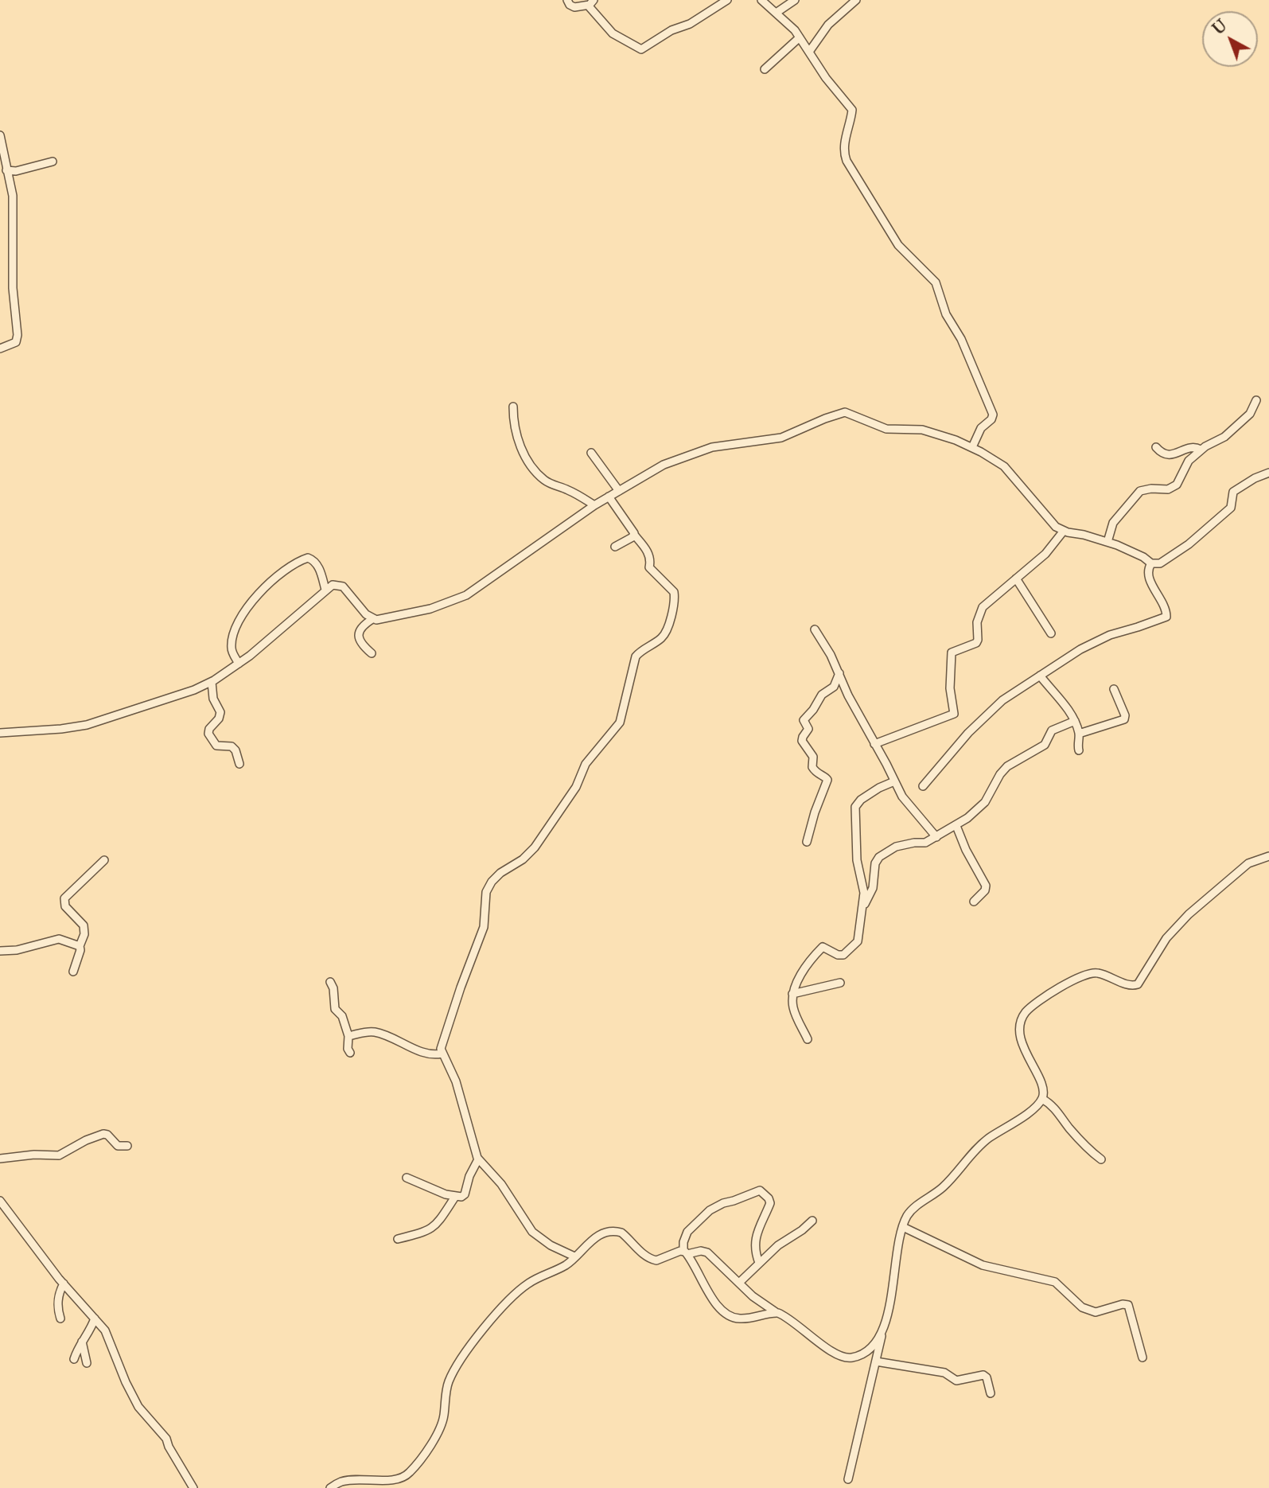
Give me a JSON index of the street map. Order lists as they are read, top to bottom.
{
  "north": "top left"
}
